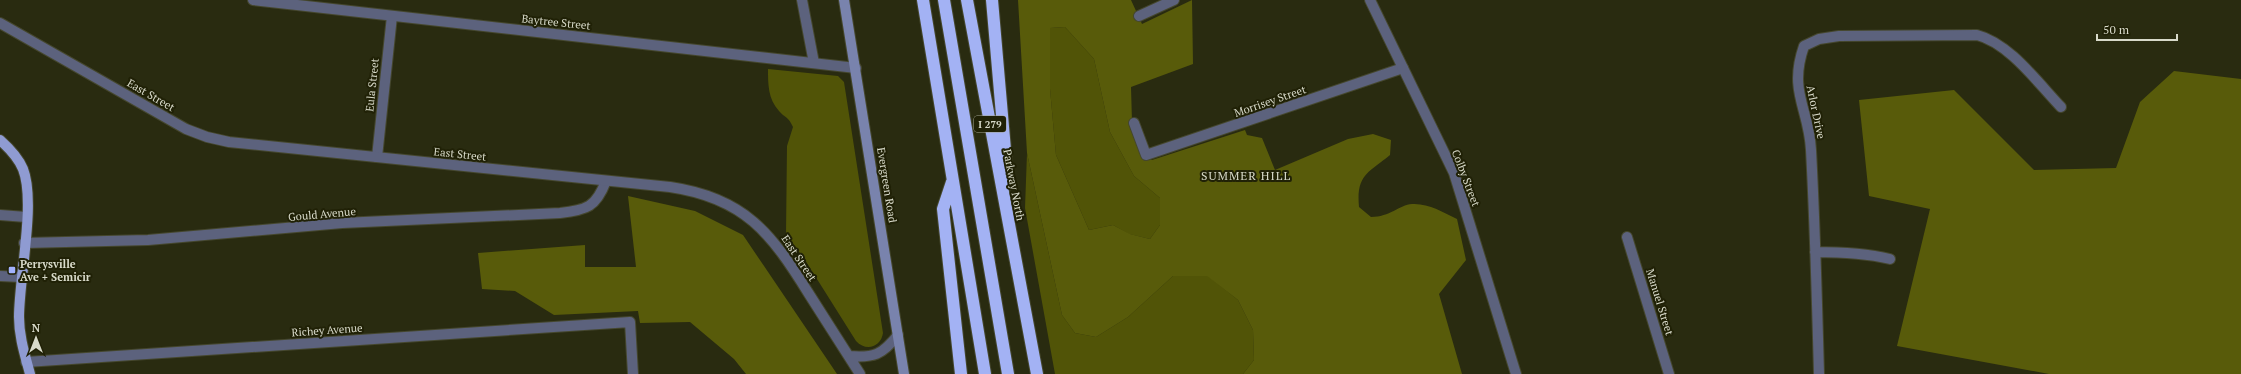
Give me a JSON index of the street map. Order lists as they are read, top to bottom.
{
  "streets": {
    "highway": ["I 279", "Parkway North"],
    "main road": ["Evergreen Road"],
    "street": [
      "Baytree Street",
      "Eula Street",
      "East Street",
      "Morrisey Street",
      "Arlor Drive",
      "Colby Street",
      "Gould Avenue",
      "Manuel Street",
      "Richey Avenue"
    ]
  },
  "crossings": [
    ["Baytree Street", "Eula Street"],
    ["Baytree Street", "Evergreen Road"],
    ["Eula Street", "East Street"],
    ["East Street", "Gould Avenue"],
    ["Morrisey Street", "Colby Street"]
  ],
  "districts": ["SUMMER HILL"],
  "places": {
    "transit": ["Perrysville Ave + Semicir"]
  },
  "scale_bar": "50 m",
  "north": "top"
}
